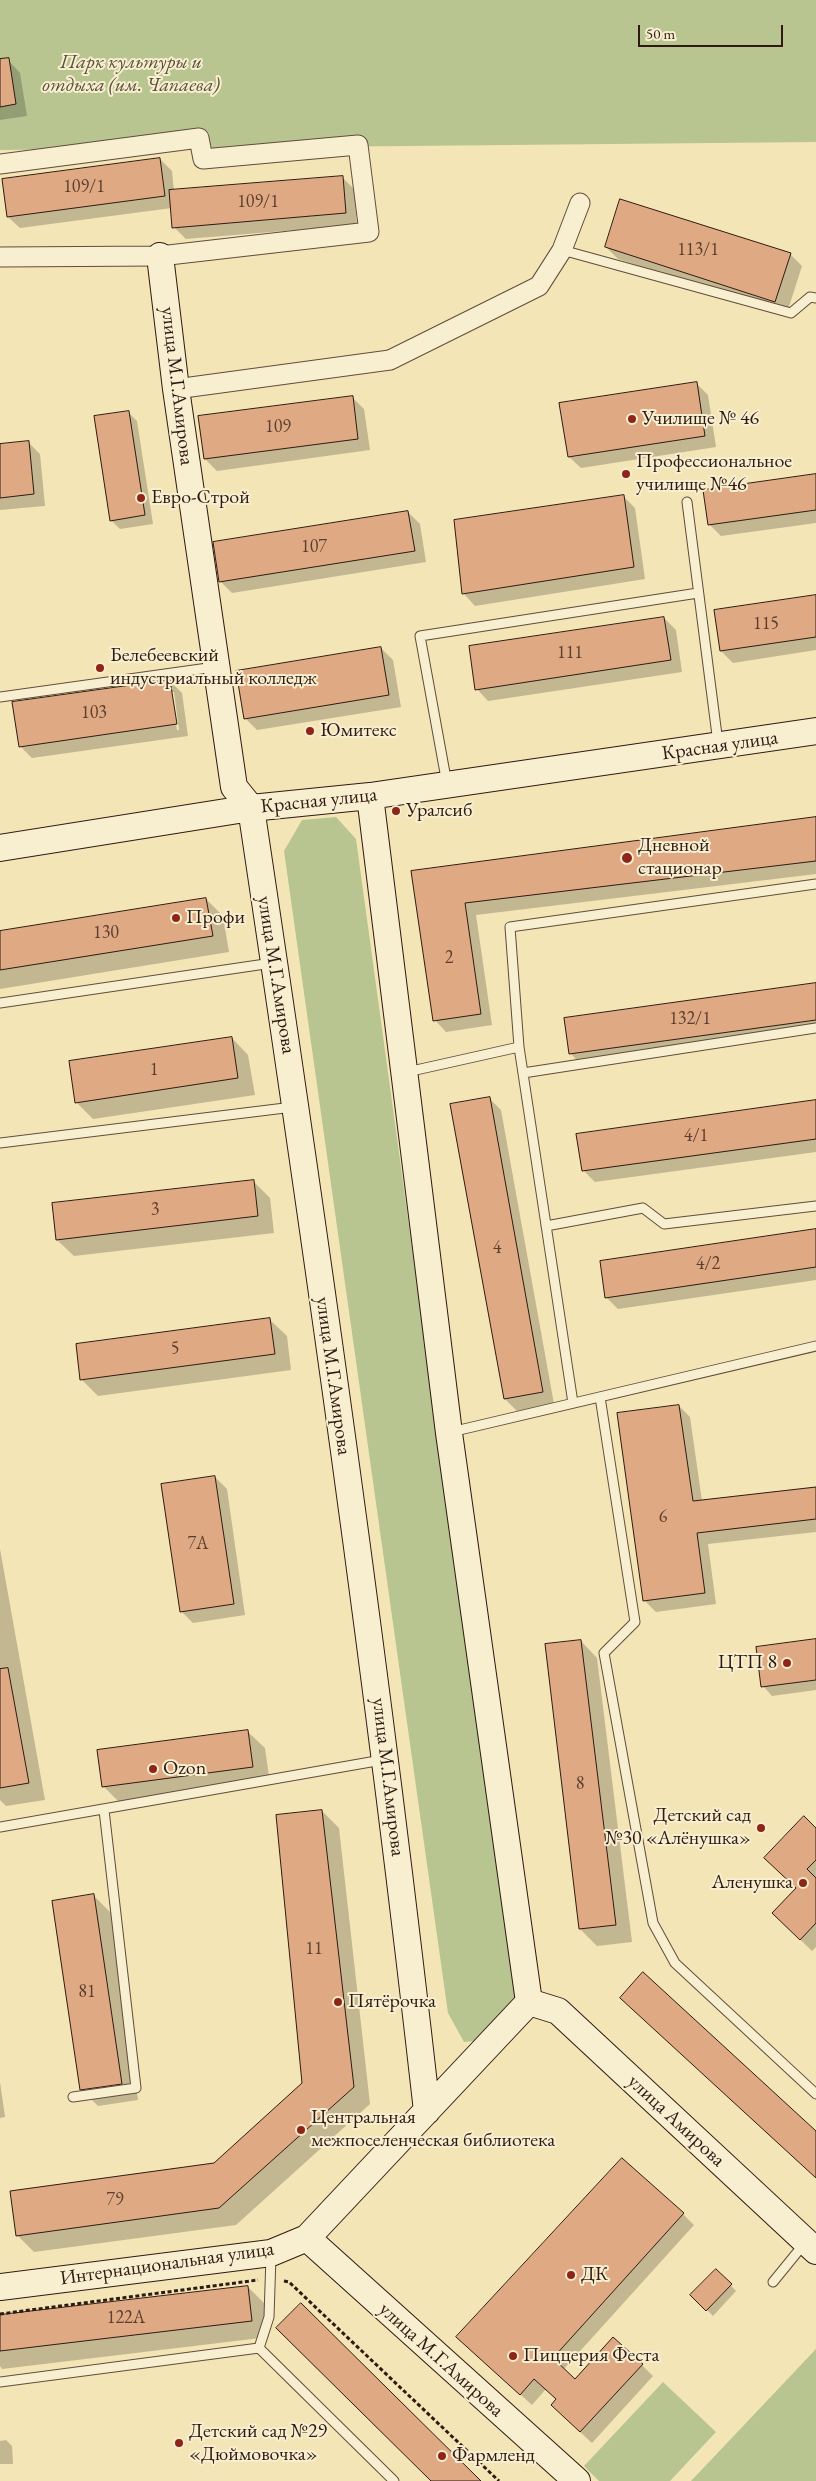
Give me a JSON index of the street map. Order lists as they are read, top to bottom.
{
  "streets": {
    "street": [
      "улица М.Г.Амирова",
      "Красная улица",
      "улица Амирова",
      "Интернациональная улица"
    ]
  },
  "crossings": [
    ["улица М.Г.Амирова", "Красная улица"],
    ["улица М.Г.Амирова", "Интернациональная улица"]
  ],
  "parks": ["Парк культуры и отдыха (им. Чапаева)"],
  "places": [
    "Училище № 46",
    "Профессиональное училище №46",
    "Евро-Строй",
    "Белебеевский индустриальный колледж",
    "Юмитекс",
    "Уралсиб",
    "Дневной стационар",
    "Профи",
    "ЦТП 8",
    "Ozon",
    "Детский сад №30 «Алёнушка»",
    "Аленушка",
    "Пятёрочка",
    "Центральная межпоселенческая библиотека",
    "ДК",
    "Пиццерия Феста",
    "Детский сад №29 «Дюймовочка»",
    "Фармленд"
  ],
  "house_numbers": [
    "109/1",
    "109/1",
    "113/1",
    "109",
    "107",
    "115",
    "111",
    "103",
    "130",
    "2",
    "132/1",
    "1",
    "4/1",
    "3",
    "4",
    "4/2",
    "5",
    "6",
    "7А",
    "8",
    "11",
    "81",
    "79",
    "122А"
  ],
  "scale_bar": "50 m"
}
